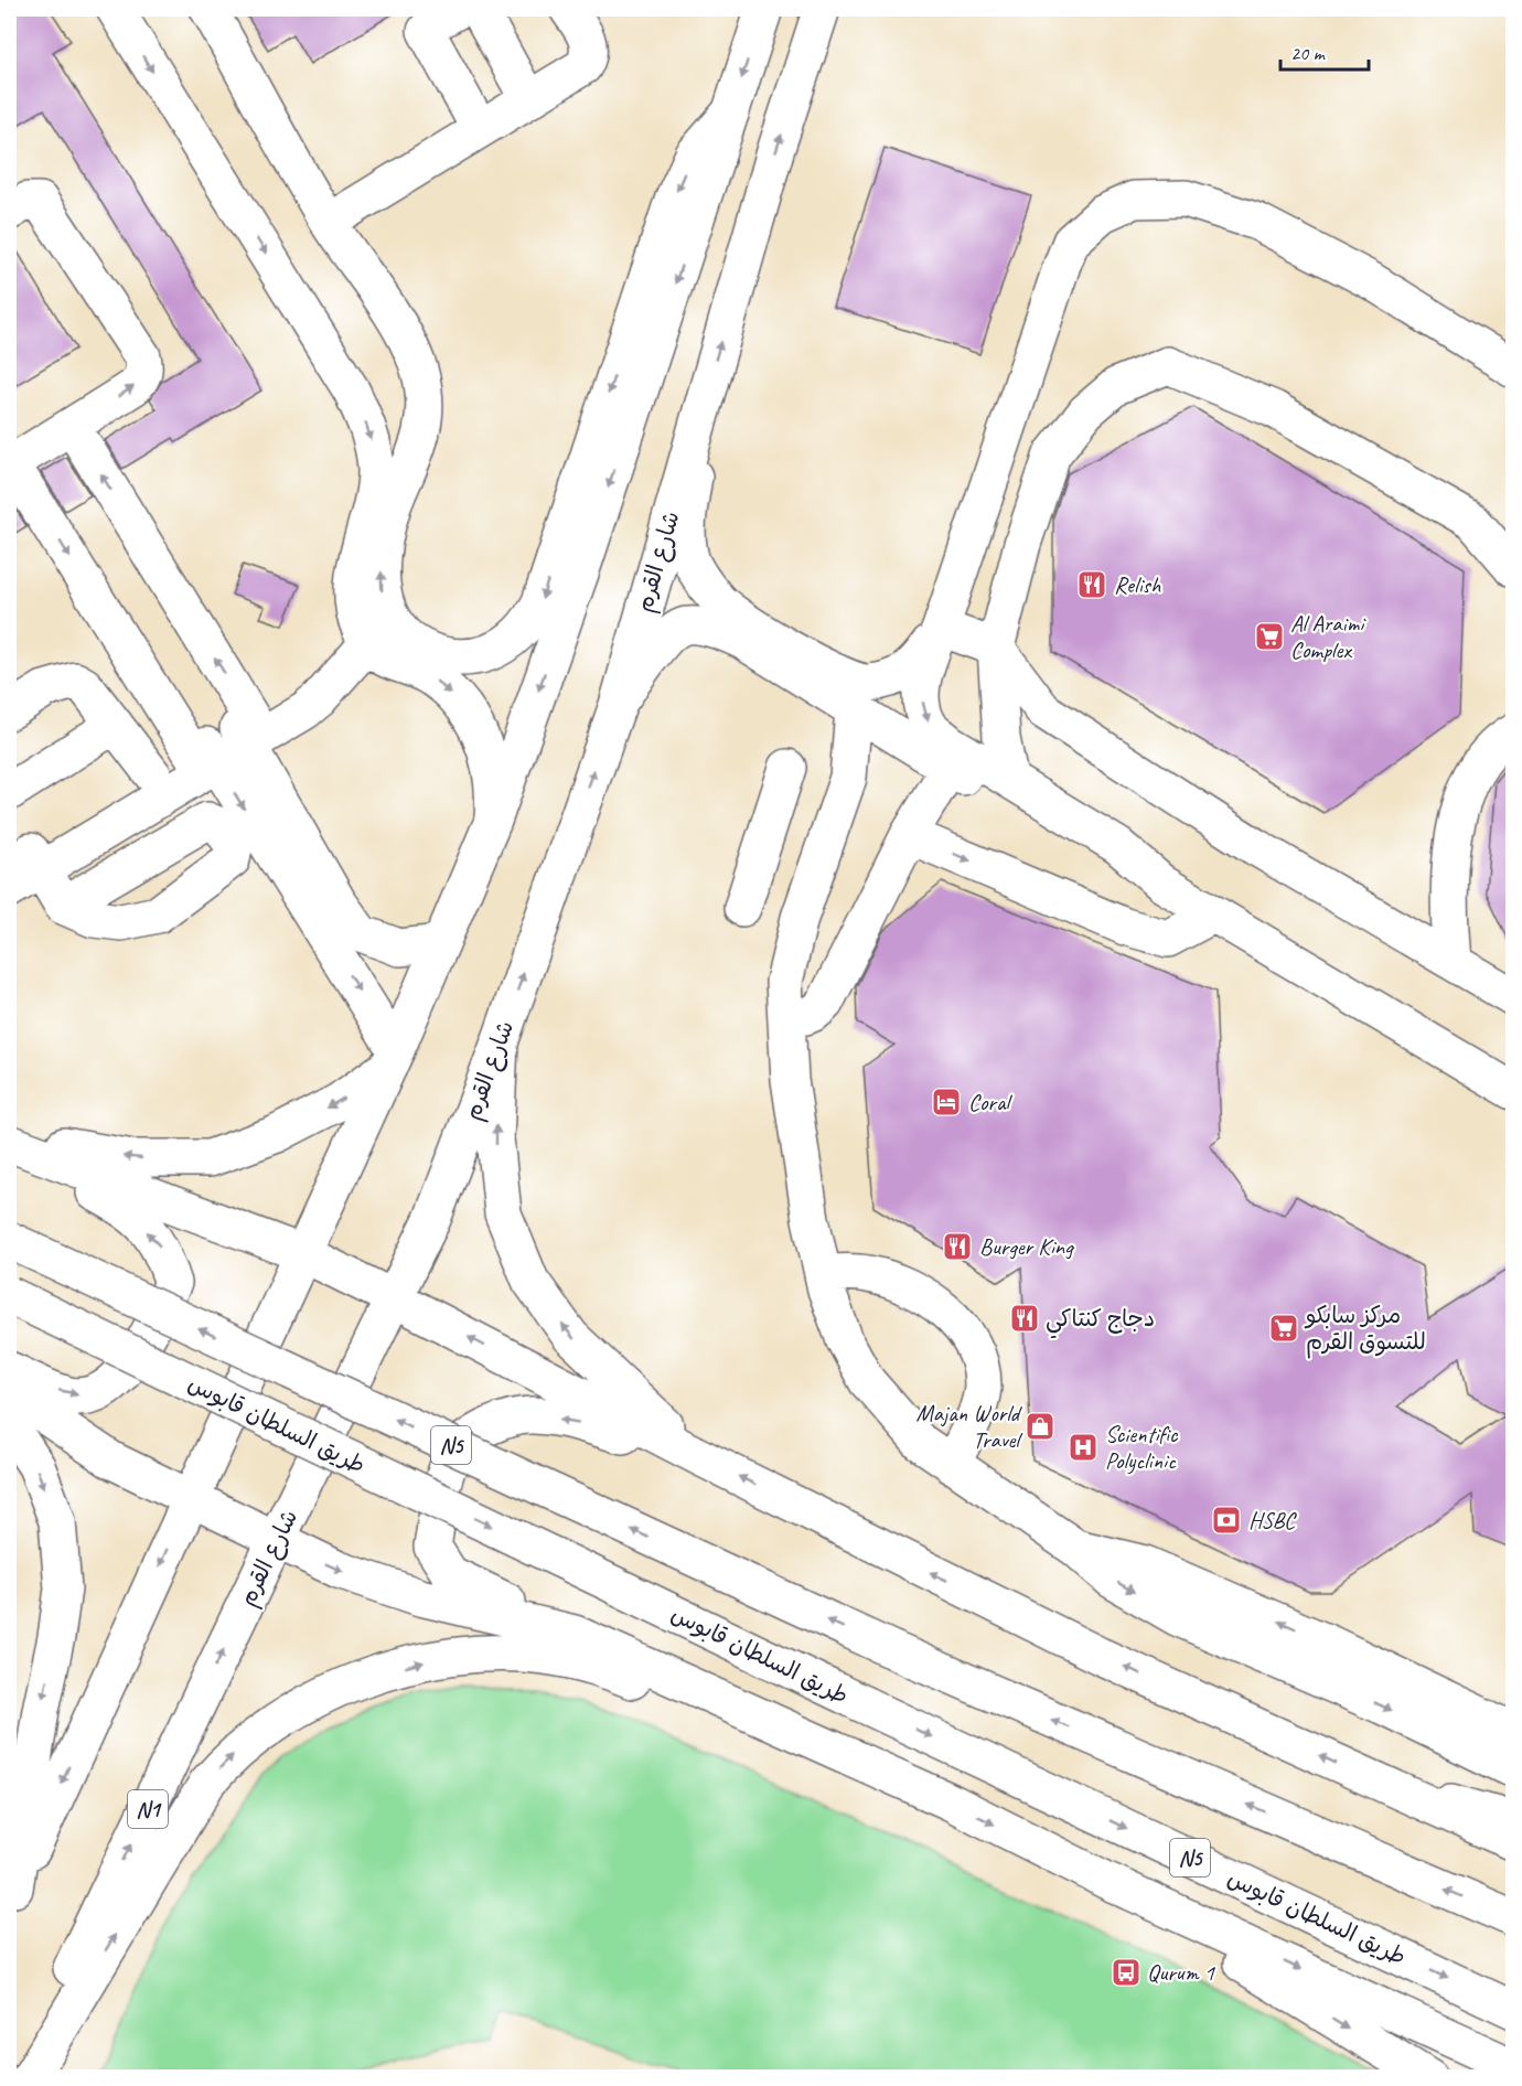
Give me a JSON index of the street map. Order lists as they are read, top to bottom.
{
  "streets": {
    "main road": [
      "شارع القرم",
      "طريق السلطان قابوس",
      "N5",
      "N1"
    ]
  },
  "places": {
    "restaurant": ["Relish", "Burger King", "دجاج كنتاكي"],
    "supermarket": ["Al Araimi Complex", "مركز سابكو للتسوق القرم"],
    "hotel": ["Coral"],
    "shop": ["Majan World Travel"],
    "hospital": ["Scientific Polyclinic"],
    "bank": ["HSBC"],
    "bus stop": ["Qurum 1"]
  },
  "scale_bar": "20 m"
}
